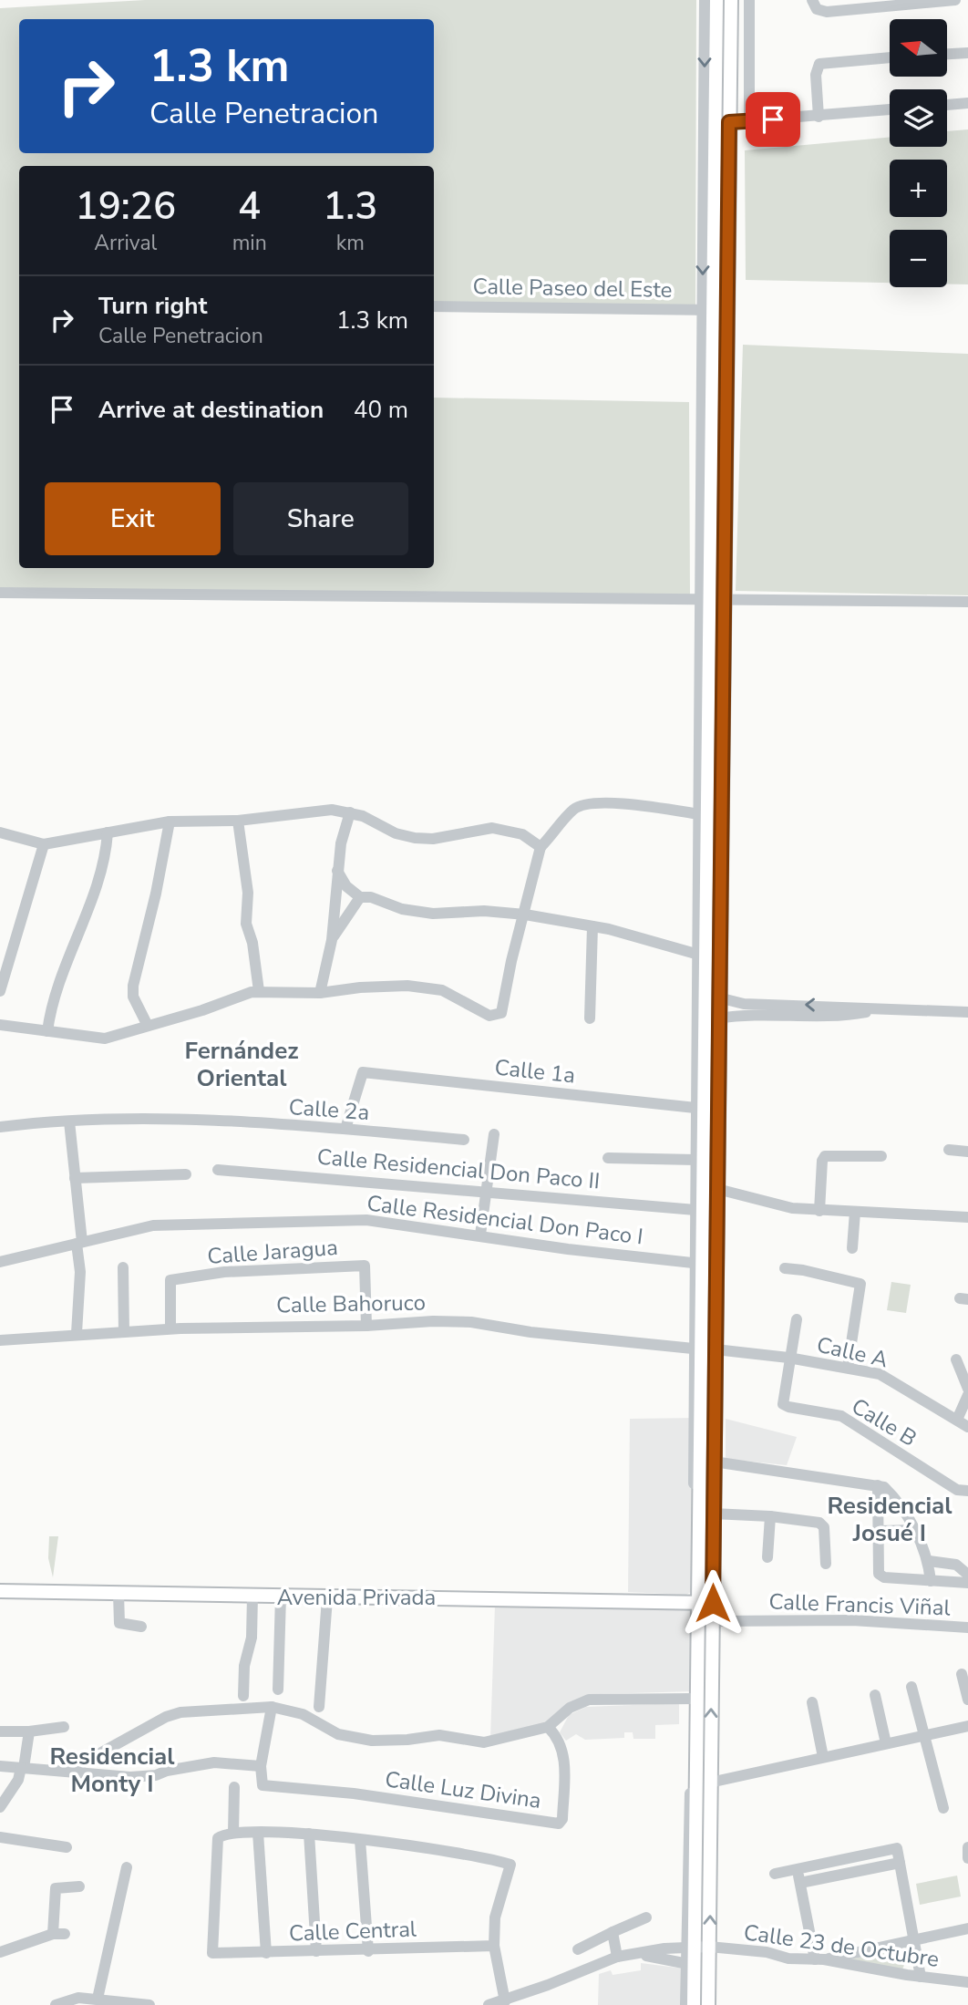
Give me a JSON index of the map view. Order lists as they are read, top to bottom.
{
  "streets": {
    "main road": ["Avenida Privada"],
    "street": [
      "Calle Paseo del Este",
      "Calle 1a",
      "Calle 2a",
      "Calle Residencial Don Paco II",
      "Calle Residencial Don Paco I",
      "Calle Jaragua",
      "Calle Bahoruco",
      "Calle A",
      "Calle B",
      "Calle Francis Viñal",
      "Calle Luz Divina",
      "Calle Central",
      "Calle 23 de Octubre"
    ]
  },
  "crossings": [
    ["Calle 1a", "Calle 2a"],
    ["Calle Jaragua", "Calle Bahoruco"],
    ["Calle A", "Calle B"]
  ],
  "districts": ["Fernández Oriental", "Residencial Josué I", "Residencial Monty I"],
  "north": "left",
  "page": {
    "map_buttons": ["+", "−"],
    "turn": ["1.3 km", "Calle Penetracion"],
    "eta": [
      "19:26",
      "Arrival",
      "4",
      "min",
      "1.3",
      "km"
    ],
    "list": [
      {
        "name": "Turn right",
        "note": "Calle Penetracion",
        "value": "1.3 km"
      },
      {
        "name": "Arrive at destination",
        "value": "40 m"
      }
    ],
    "buttons": ["Exit", "Share"]
  }
}
